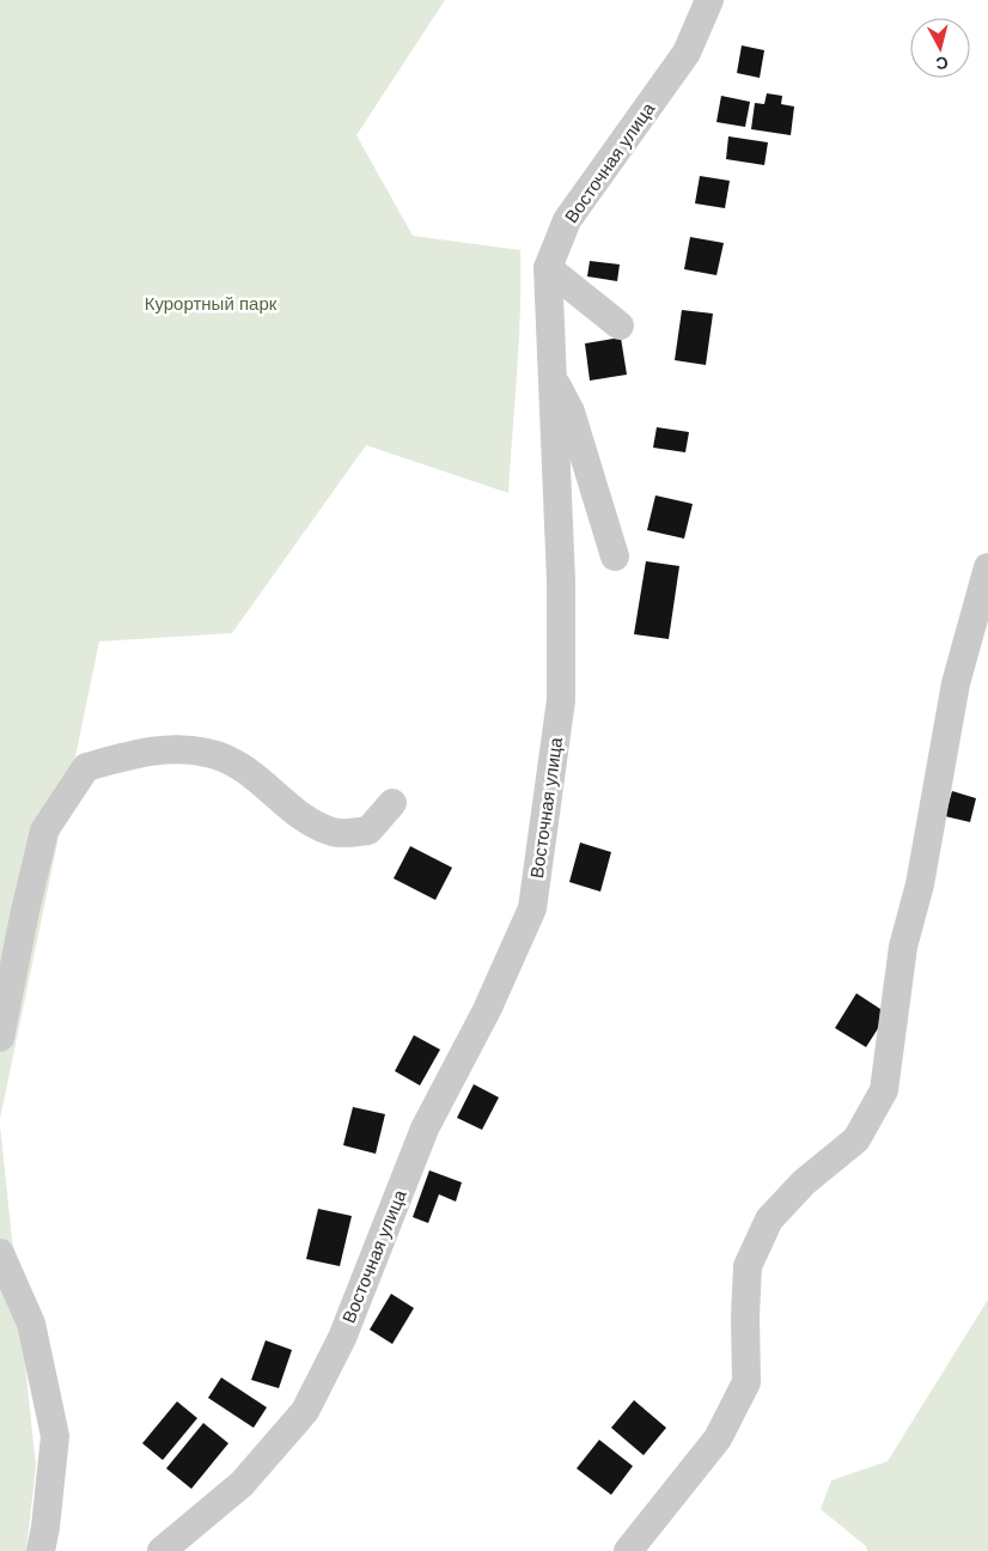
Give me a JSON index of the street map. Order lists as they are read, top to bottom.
{
  "streets": {
    "street": ["Восточная улица"]
  },
  "parks": ["Курортный парк"],
  "north": "bottom"
}
